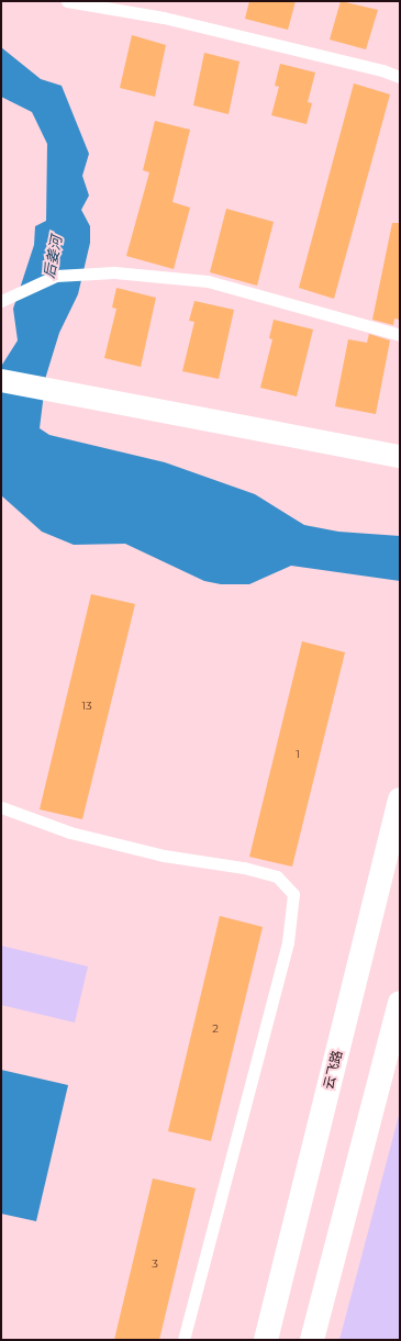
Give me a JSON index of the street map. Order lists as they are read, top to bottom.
{
  "streets": {
    "main road": ["云飞路"]
  },
  "water": ["后姜河"],
  "house_numbers": [
    "13",
    "1",
    "2",
    "3"
  ]
}
